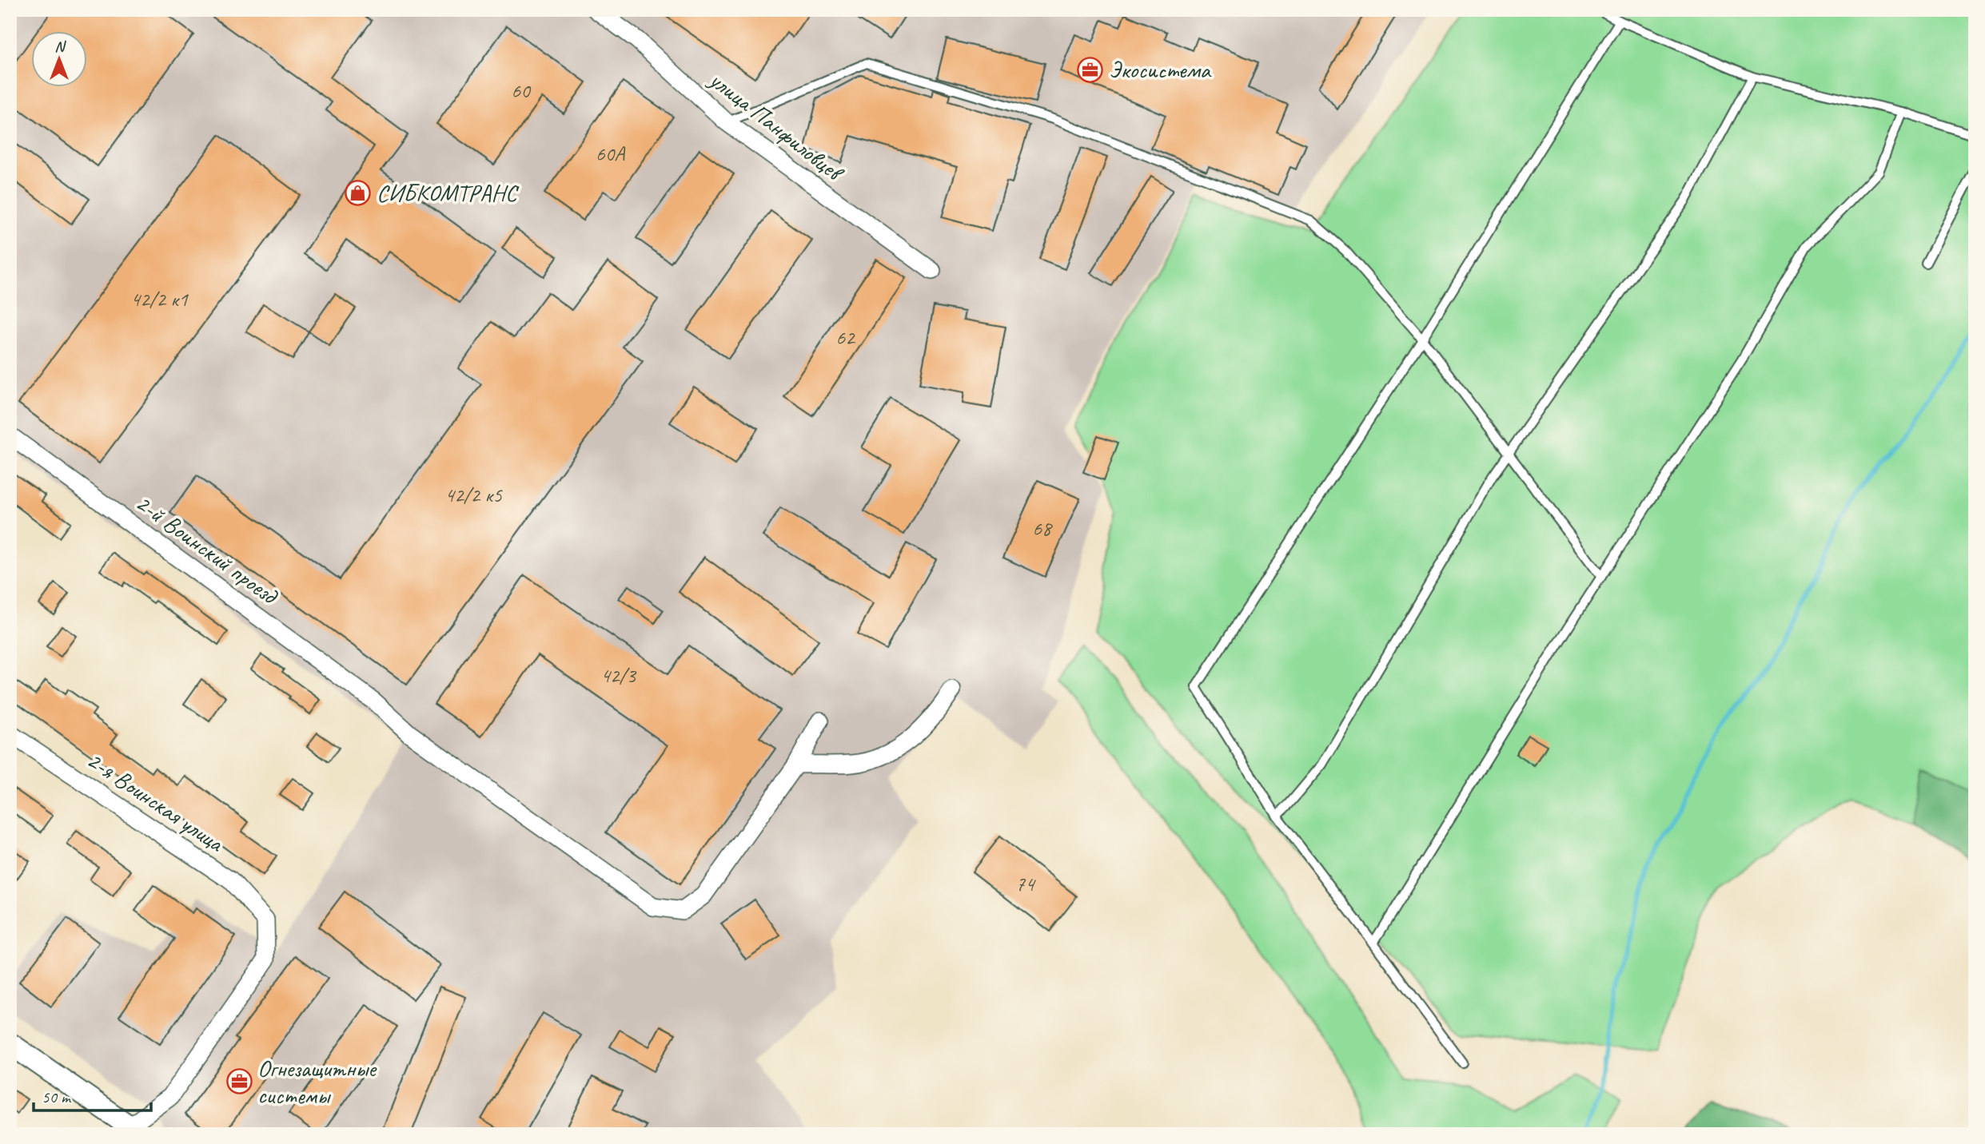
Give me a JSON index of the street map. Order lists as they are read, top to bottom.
{
  "streets": {
    "street": ["улица Панфиловцев", "2-й Воинский проезд", "2-я Воинская улица"]
  },
  "places": {
    "office": ["Экосистема", "Огнезащитные системы"],
    "shop": ["СИБКОМТРАНС"]
  },
  "house_numbers": [
    "60",
    "60А",
    "42/2 к1",
    "62",
    "42/2 к5",
    "68",
    "42/3",
    "74"
  ],
  "scale_bar": "50 m",
  "north": "top"
}
